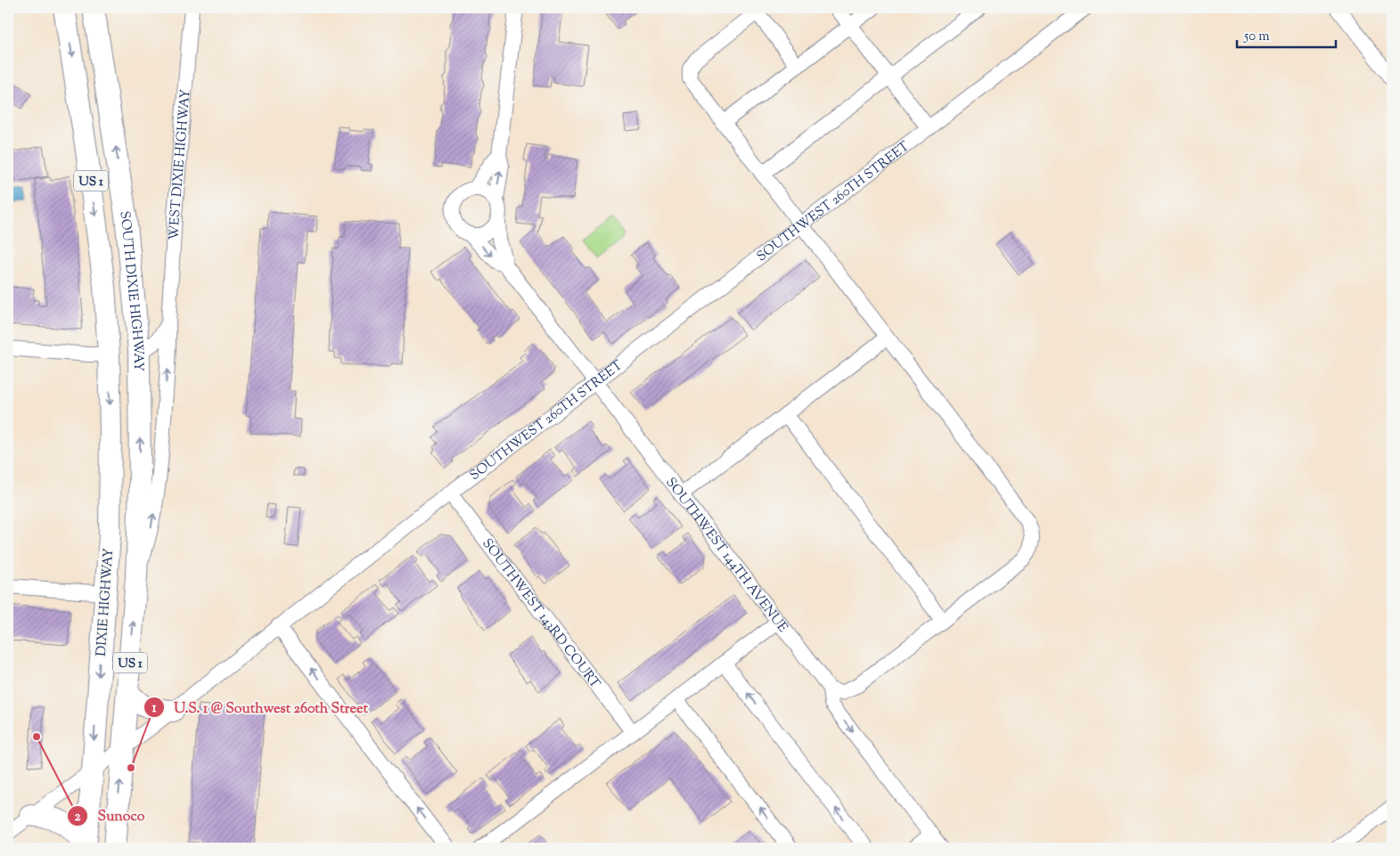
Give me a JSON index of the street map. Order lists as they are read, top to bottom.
{
  "streets": {
    "highway": ["US 1", "SOUTH DIXIE HIGHWAY", "DIXIE HIGHWAY"],
    "street": [
      "WEST DIXIE HIGHWAY",
      "SOUTHWEST 260TH STREET",
      "SOUTHWEST 144TH AVENUE",
      "SOUTHWEST 143RD COURT"
    ]
  },
  "crossings": [
    ["WEST DIXIE HIGHWAY", "US 1"],
    ["WEST DIXIE HIGHWAY", "SOUTH DIXIE HIGHWAY"],
    ["US 1", "SOUTHWEST 260TH STREET"],
    ["US 1", "SOUTH DIXIE HIGHWAY"],
    ["SOUTHWEST 260TH STREET", "SOUTHWEST 144TH AVENUE"],
    ["SOUTHWEST 260TH STREET", "DIXIE HIGHWAY"],
    ["SOUTHWEST 260TH STREET", "SOUTHWEST 143RD COURT"],
    ["SOUTH DIXIE HIGHWAY", "DIXIE HIGHWAY"]
  ],
  "one_way": ["WEST DIXIE HIGHWAY"],
  "places": ["Sunoco", "U.S. 1 @ Southwest 260th Street"],
  "scale_bar": "50 m"
}
